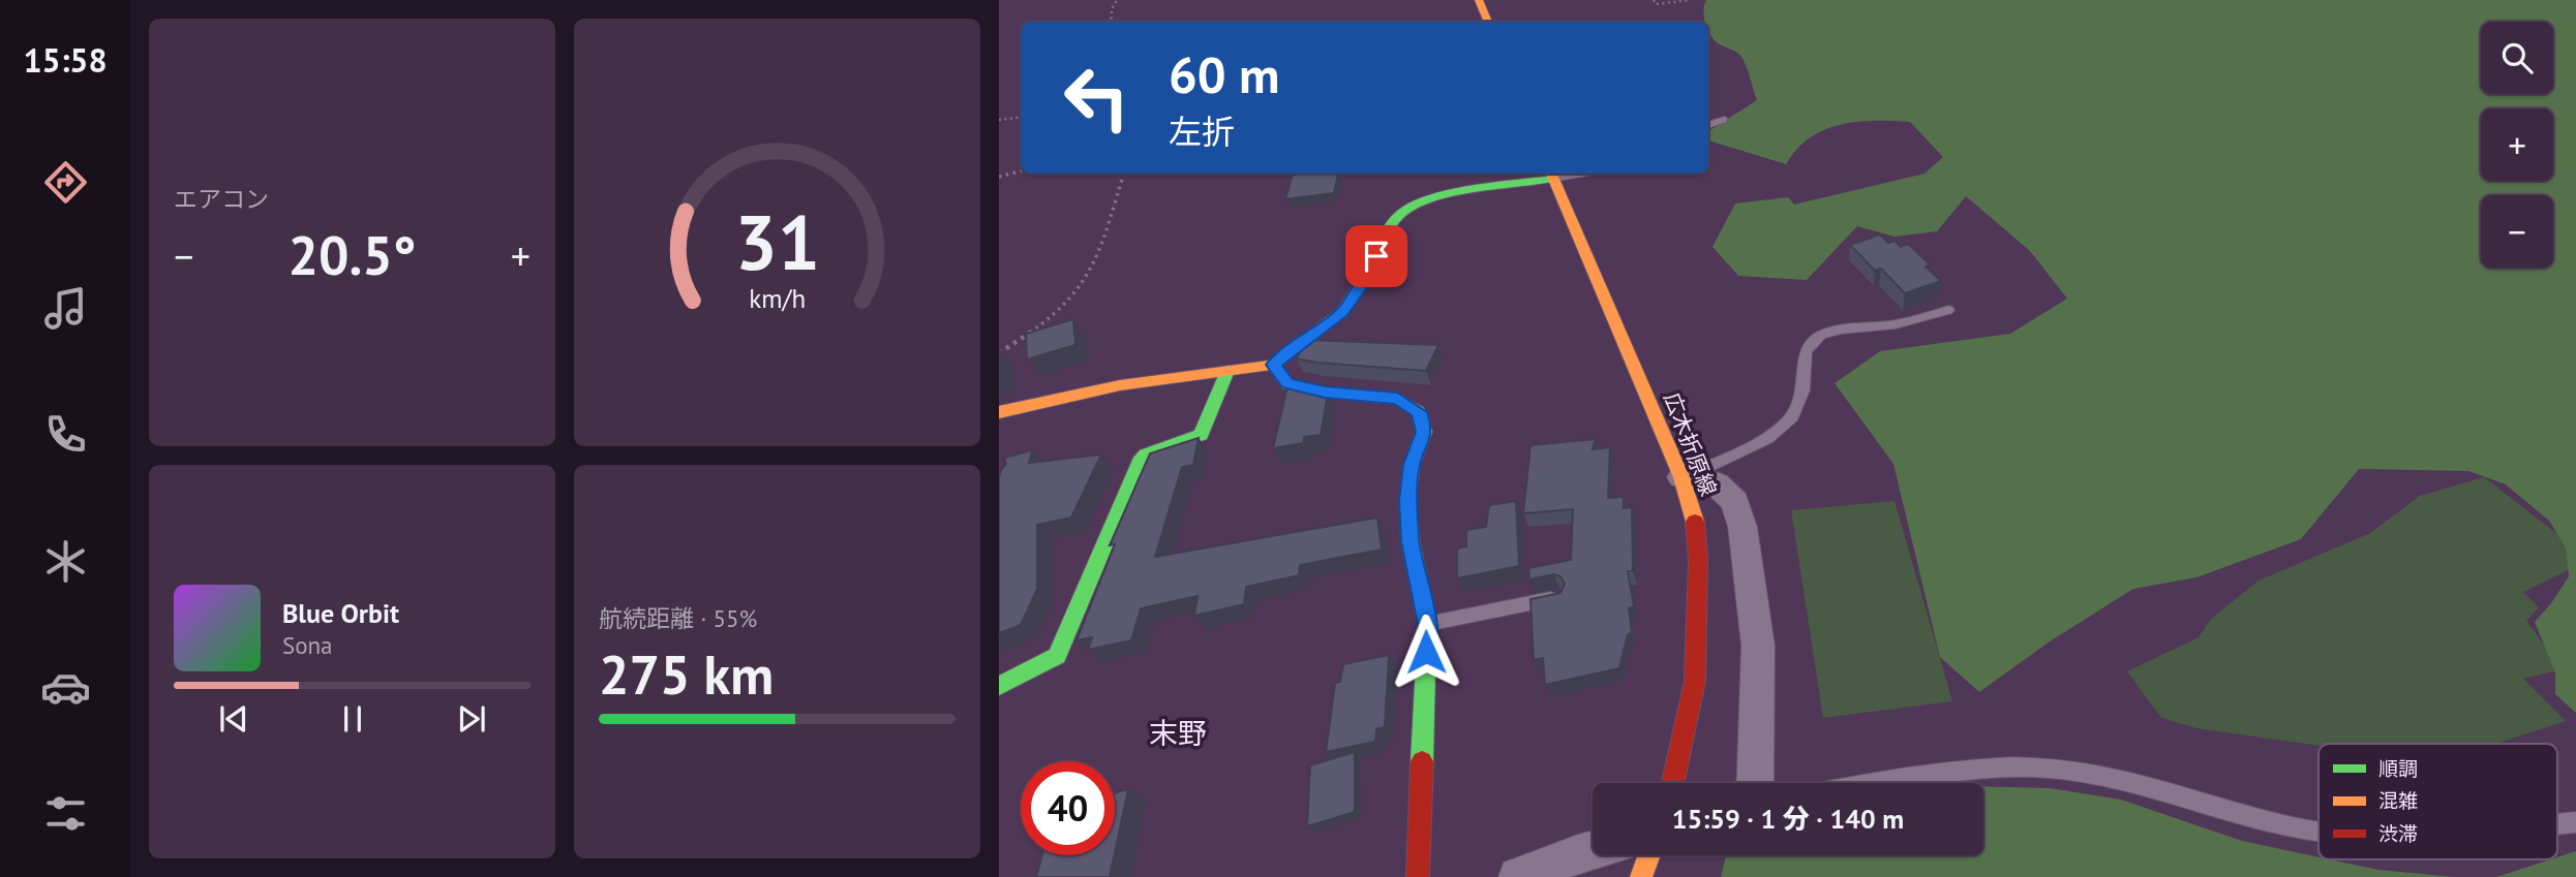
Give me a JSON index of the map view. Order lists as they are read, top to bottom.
{
  "streets": {
    "street": ["広木折原線"]
  },
  "districts": ["末野"],
  "legend": ["順調", "混雑", "渋滞"],
  "page": {
    "tabs": "15:58",
    "tile": [
      "エアコン",
      ["航続距離 · 55%", "275 km"]
    ],
    "map_buttons": ["+", "−"],
    "turn": ["60 m", "左折"],
    "heat": ["−", "20.5°", "+"],
    "song": ["Blue Orbit", "Sona"],
    "limit": "40",
    "trip": "15:59 · 1 分 · 140 m",
    "gauge": ["31", "km/h"]
  }
}
